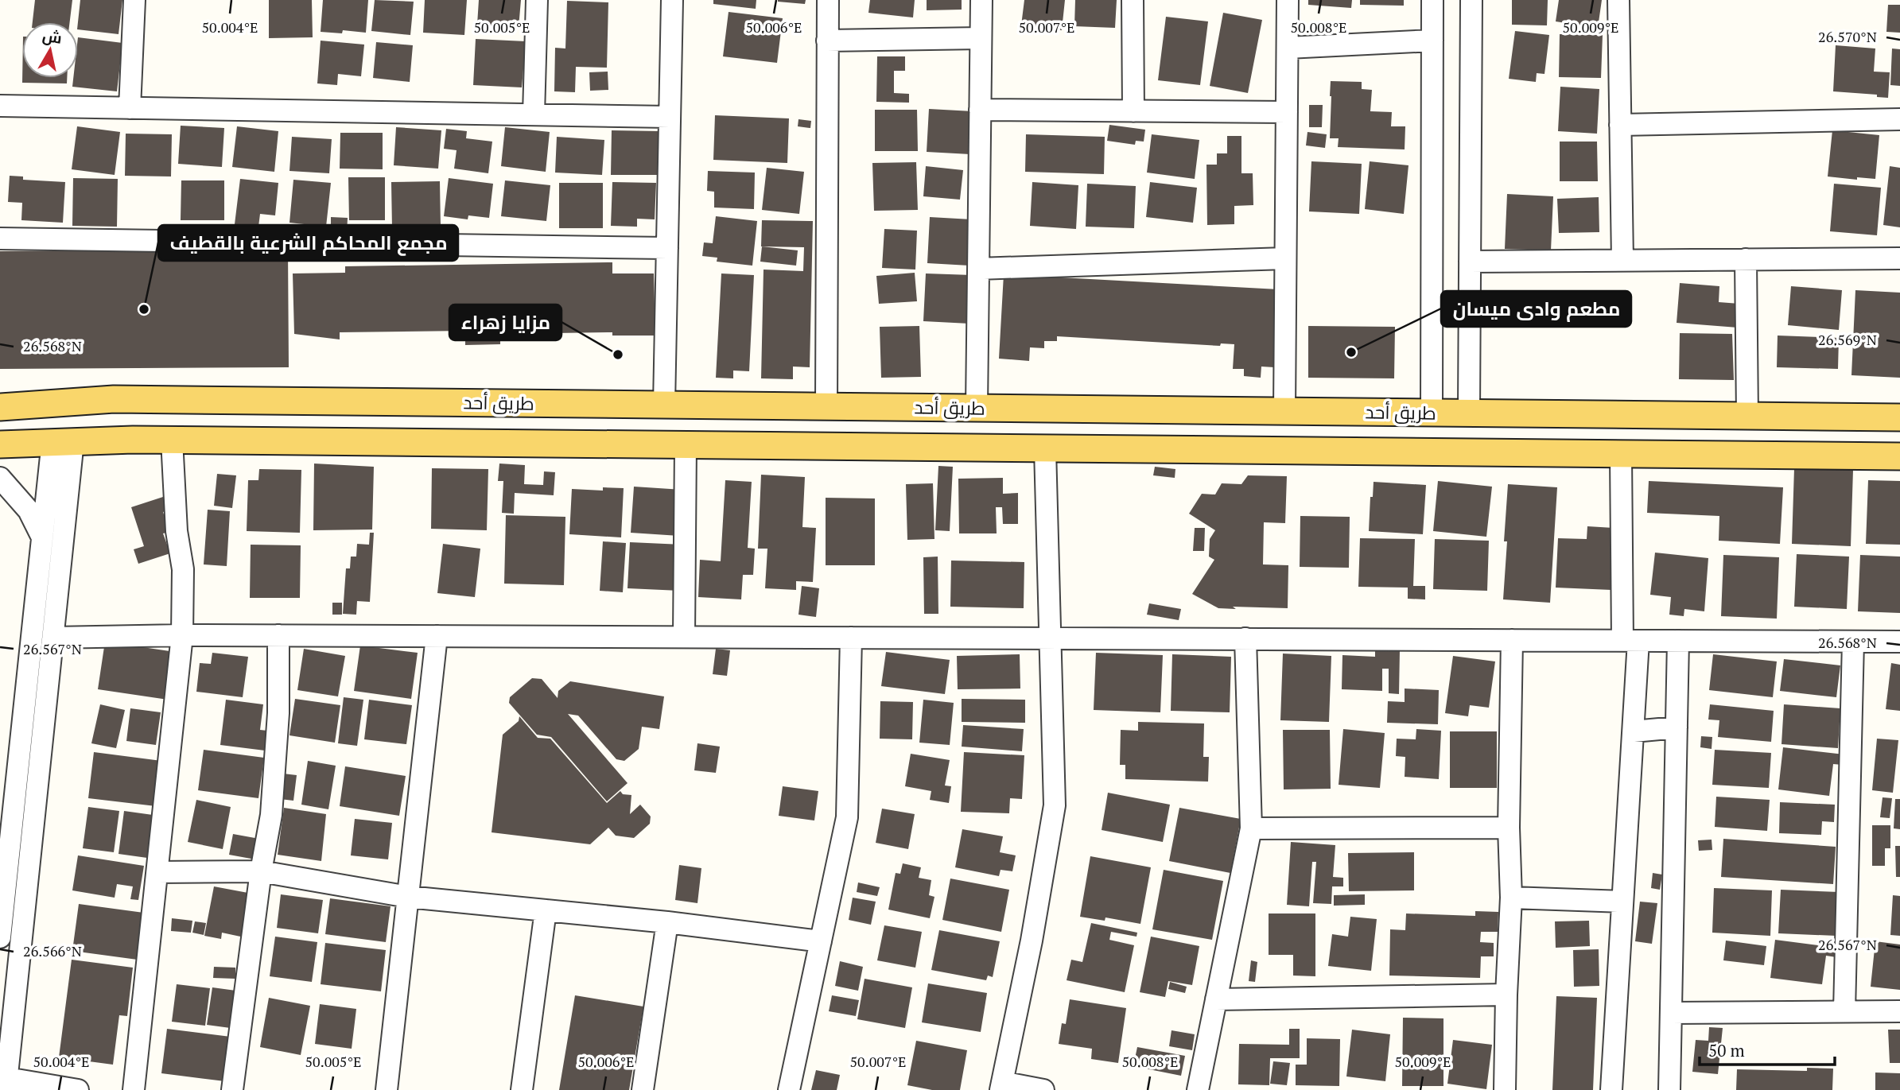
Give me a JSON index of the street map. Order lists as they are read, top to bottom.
{
  "streets": {
    "main road": ["طريق أحد"]
  },
  "places": ["مجمع المحاكم الشرعية بالقطيف", "مطعم وادى ميسان", "مزايا زهراء"],
  "scale_bar": "50 m",
  "north": "top",
  "coordinates": [
    "50.004°E",
    "50.005°E",
    "50.006°E",
    "50.007°E",
    "50.008°E",
    "50.009°E",
    "26.570°N",
    "26.569°N",
    "26.568°N",
    "26.567°N",
    "26.566°N"
  ]
}
